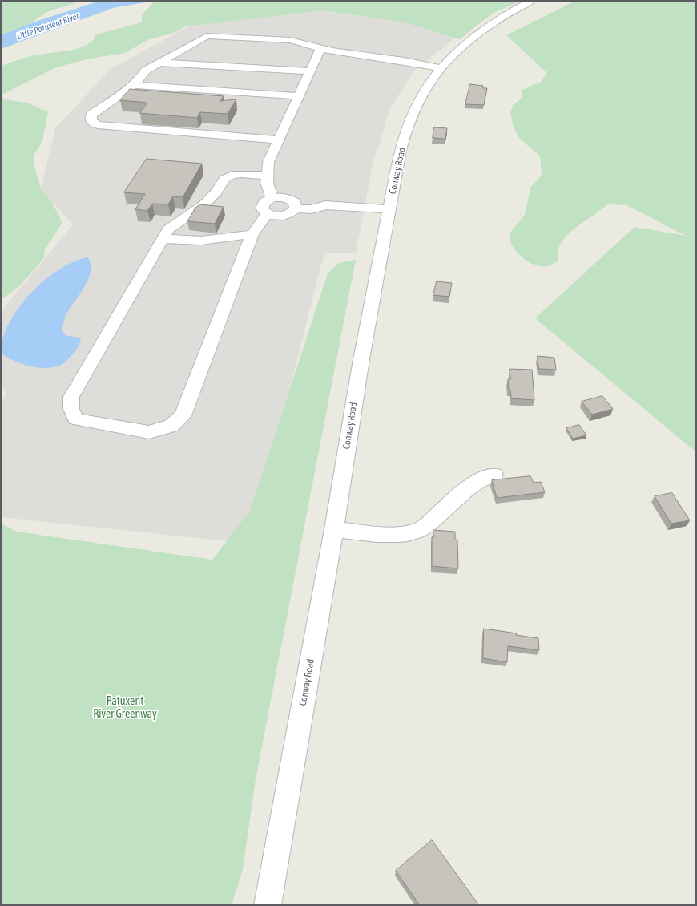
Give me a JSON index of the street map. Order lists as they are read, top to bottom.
{
  "streets": {
    "street": ["Conway Road"]
  },
  "water": ["Little Patuxent River"],
  "parks": ["Patuxent River Greenway"]
}
